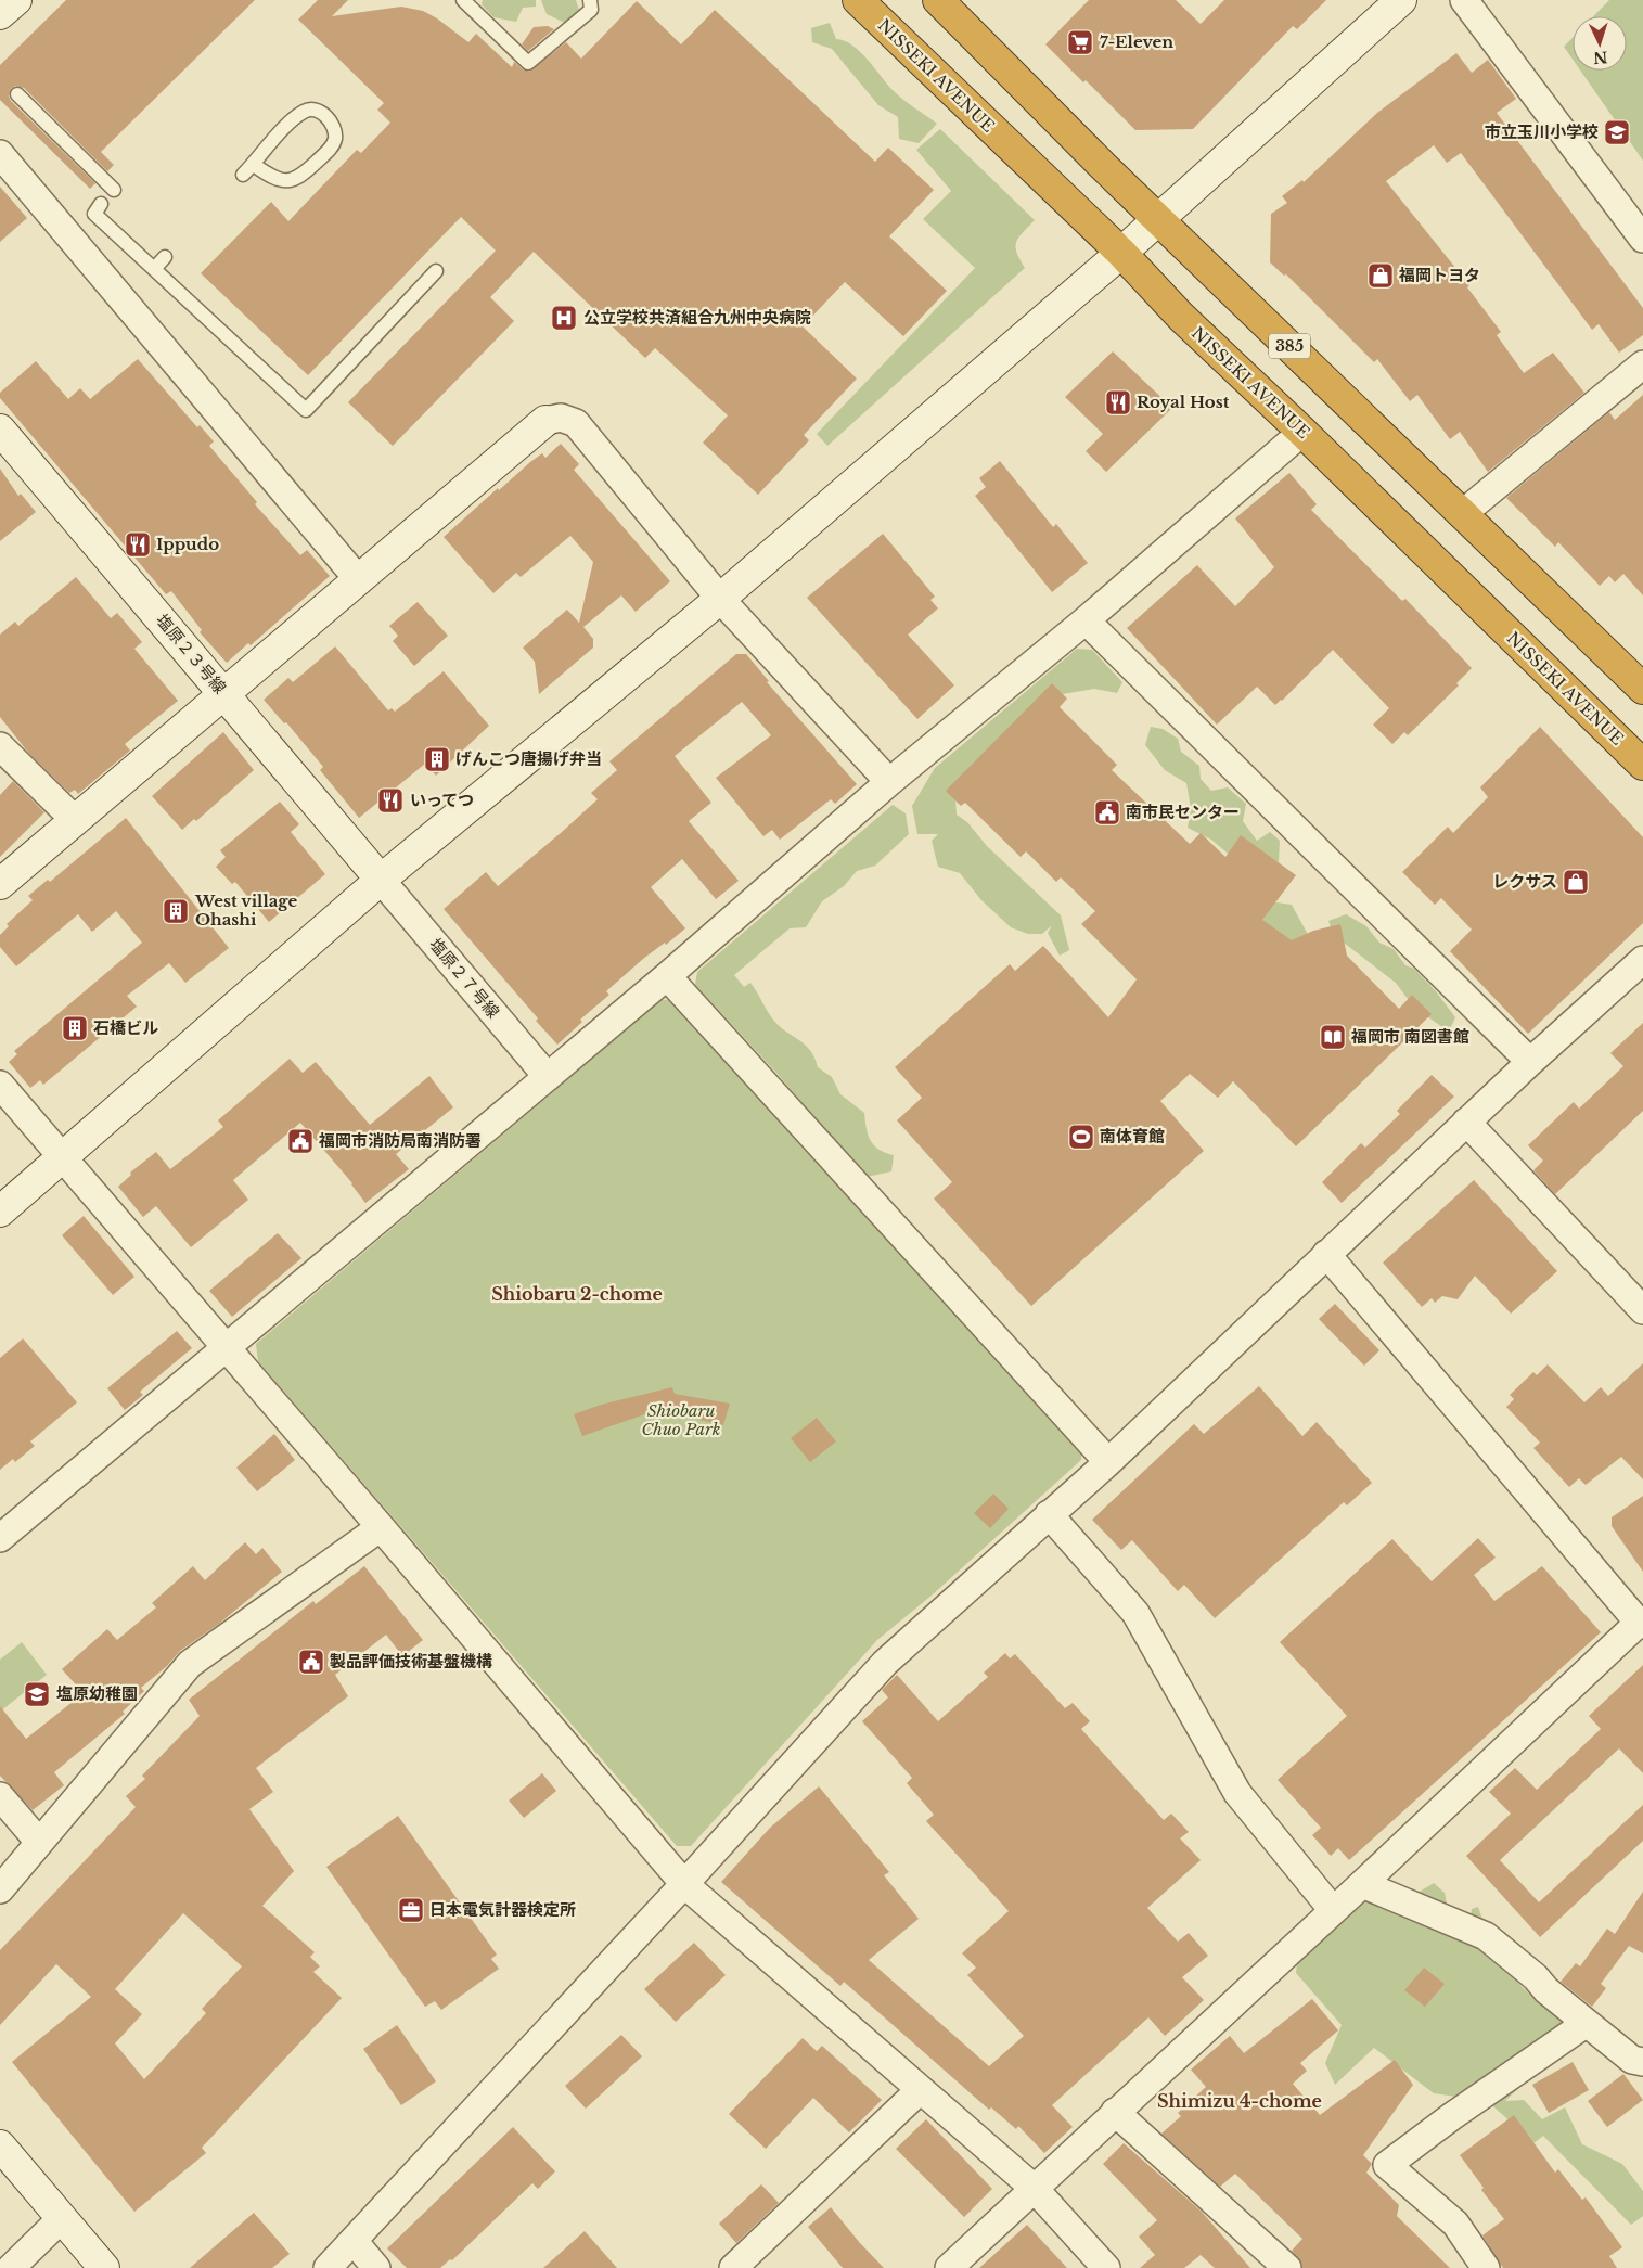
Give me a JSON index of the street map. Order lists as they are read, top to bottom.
{
  "streets": {
    "highway": ["NISSEKI AVENUE", "385"],
    "street": ["塩原２３号線", "塩原２７号線"]
  },
  "crossings": [
    ["塩原２３号線", "塩原２７号線"]
  ],
  "districts": ["Shiobaru 2-chome", "Shimizu 4-chome"],
  "parks": ["Shiobaru Chuo Park"],
  "places": {
    "supermarket": ["7-Eleven"],
    "school or university": ["市立玉川小学校", "塩原幼稚園"],
    "shop": ["福岡トヨタ", "レクサス"],
    "hospital": ["公立学校共済組合九州中央病院"],
    "restaurant": ["Royal Host", "Ippudo", "いってつ"],
    "building": ["げんこつ唐揚げ弁当", "West village Ohashi", "石橋ビル"],
    "public building": ["南市民センター", "福岡市消防局南消防署", "製品評価技術基盤機構"],
    "library": ["福岡市 南図書館"],
    "sports": ["南体育館"],
    "office": ["日本電気計器検定所"]
  },
  "north": "bottom"
}
